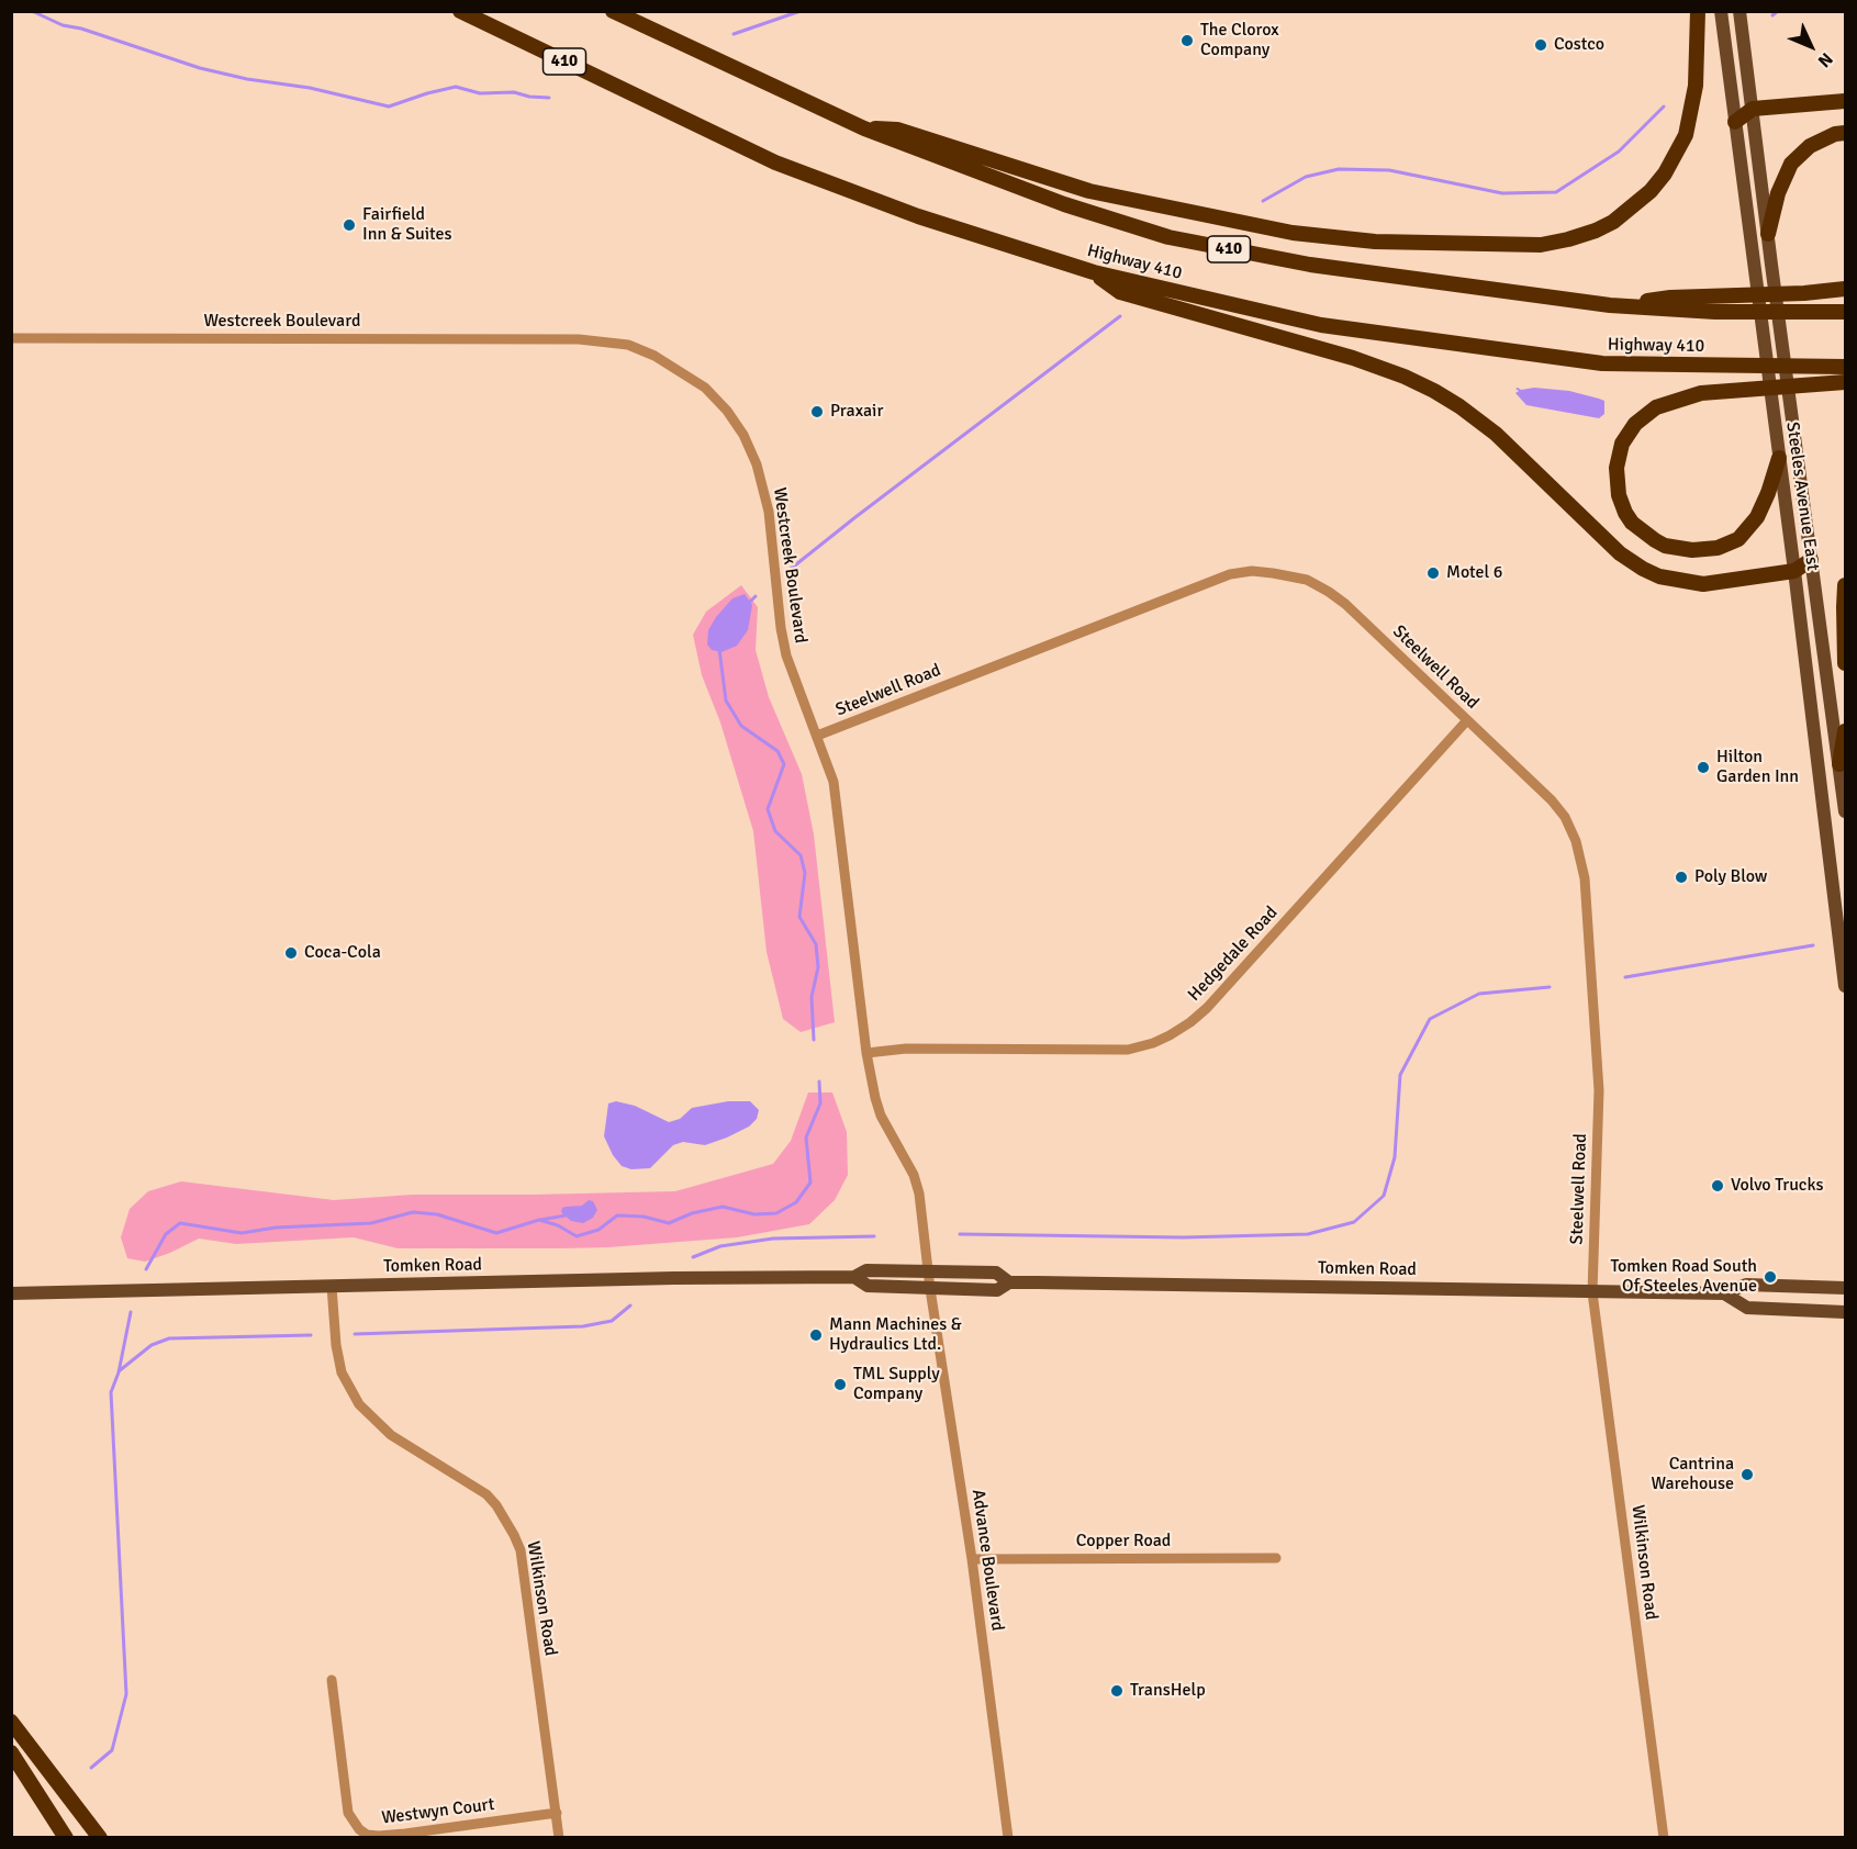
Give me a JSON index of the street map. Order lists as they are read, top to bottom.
{
  "streets": {
    "highway": ["410", "Highway 410"],
    "main road": ["Steeles Avenue East", "Tomken Road"],
    "street": [
      "Westcreek Boulevard",
      "Steelwell Road",
      "Hedgedale Road",
      "Copper Road",
      "Advance Boulevard",
      "Wilkinson Road",
      "Westwyn Court"
    ]
  },
  "crossings": [
    ["Westcreek Boulevard", "Steelwell Road"],
    ["Westcreek Boulevard", "Hedgedale Road"],
    ["Westcreek Boulevard", "Tomken Road"],
    ["Westcreek Boulevard", "Advance Boulevard"],
    ["Steelwell Road", "Hedgedale Road"],
    ["Steelwell Road", "Tomken Road"],
    ["Steelwell Road", "Wilkinson Road"],
    ["Tomken Road", "Advance Boulevard"],
    ["Tomken Road", "Wilkinson Road"],
    ["Copper Road", "Advance Boulevard"],
    ["Wilkinson Road", "Westwyn Court"]
  ],
  "places": [
    "The Clorox Company",
    "Costco",
    "Fairfield Inn & Suites",
    "Praxair",
    "Motel 6",
    "Hilton Garden Inn",
    "Poly Blow",
    "Coca-Cola",
    "Volvo Trucks",
    "Tomken Road South Of Steeles Avenue",
    "Mann Machines & Hydraulics Ltd.",
    "TML Supply Company",
    "Cantrina Warehouse",
    "TransHelp"
  ],
  "north": "bottom right"
}
